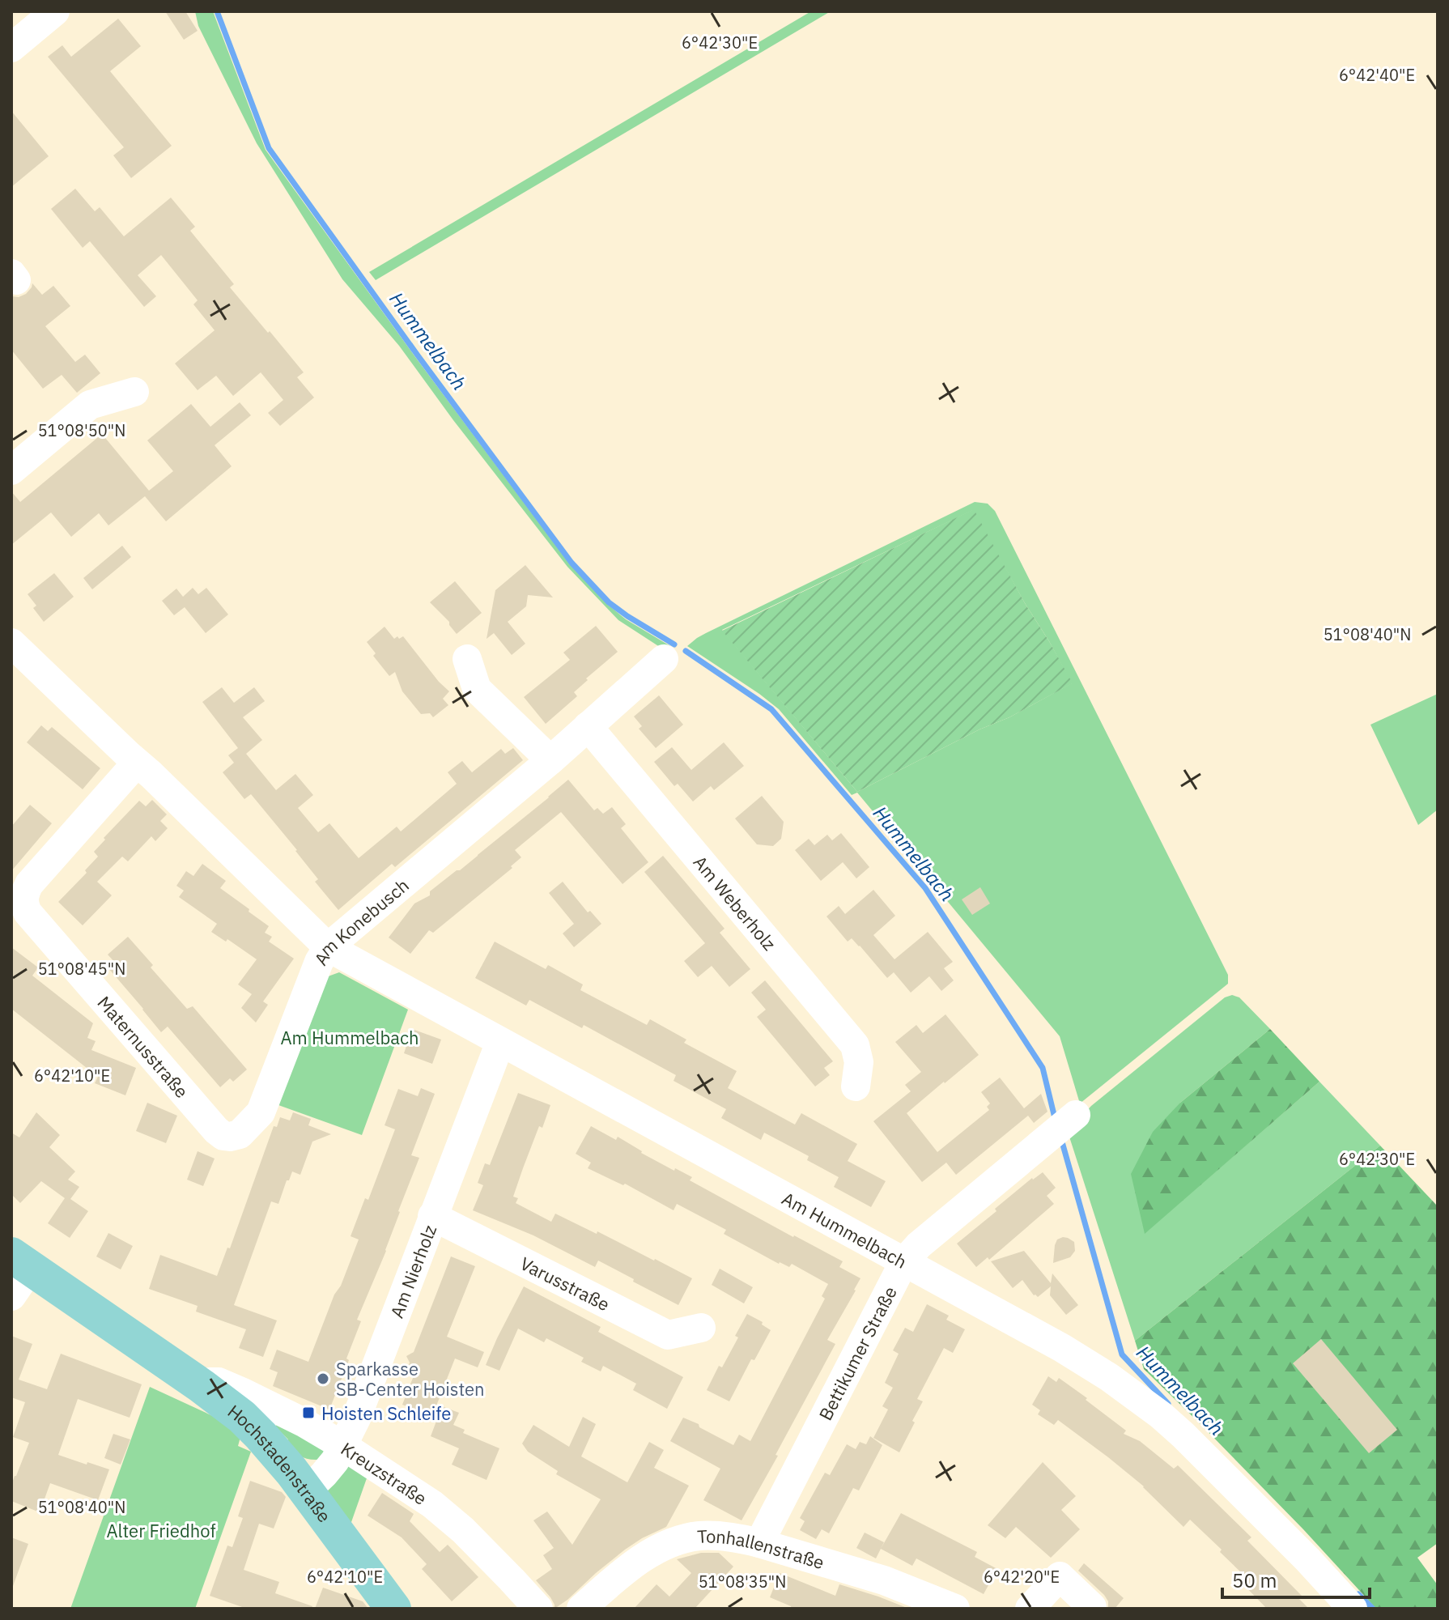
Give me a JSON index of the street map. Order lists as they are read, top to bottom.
{
  "streets": {
    "main road": ["Hochstadenstraße"],
    "street": [
      "Am Weberholz",
      "Am Konebusch",
      "Maternusstraße",
      "Am Hummelbach",
      "Am Nierholz",
      "Varusstraße",
      "Bettikumer Straße",
      "Kreuzstraße",
      "Tonhallenstraße"
    ]
  },
  "crossings": [
    ["Am Weberholz", "Am Konebusch"],
    ["Am Konebusch", "Maternusstraße"],
    ["Am Konebusch", "Am Hummelbach"],
    ["Maternusstraße", "Am Hummelbach"],
    ["Am Hummelbach", "Am Nierholz"],
    ["Am Hummelbach", "Bettikumer Straße"],
    ["Am Nierholz", "Varusstraße"],
    ["Am Nierholz", "Hochstadenstraße"],
    ["Am Nierholz", "Kreuzstraße"],
    ["Bettikumer Straße", "Tonhallenstraße"],
    ["Hochstadenstraße", "Kreuzstraße"]
  ],
  "water": ["Hummelbach"],
  "parks": ["Am Hummelbach", "Alter Friedhof"],
  "places": {
    "other": ["Sparkasse SB-Center Hoisten"],
    "transit": ["Hoisten Schleife"]
  },
  "scale_bar": "50 m",
  "coordinates": [
    "6°42'30\"E",
    "6°42'40\"E",
    "51°08'50\"N",
    "51°08'40\"N",
    "51°08'45\"N",
    "6°42'10\"E",
    "6°42'20\"E",
    "51°08'35\"N"
  ]
}
